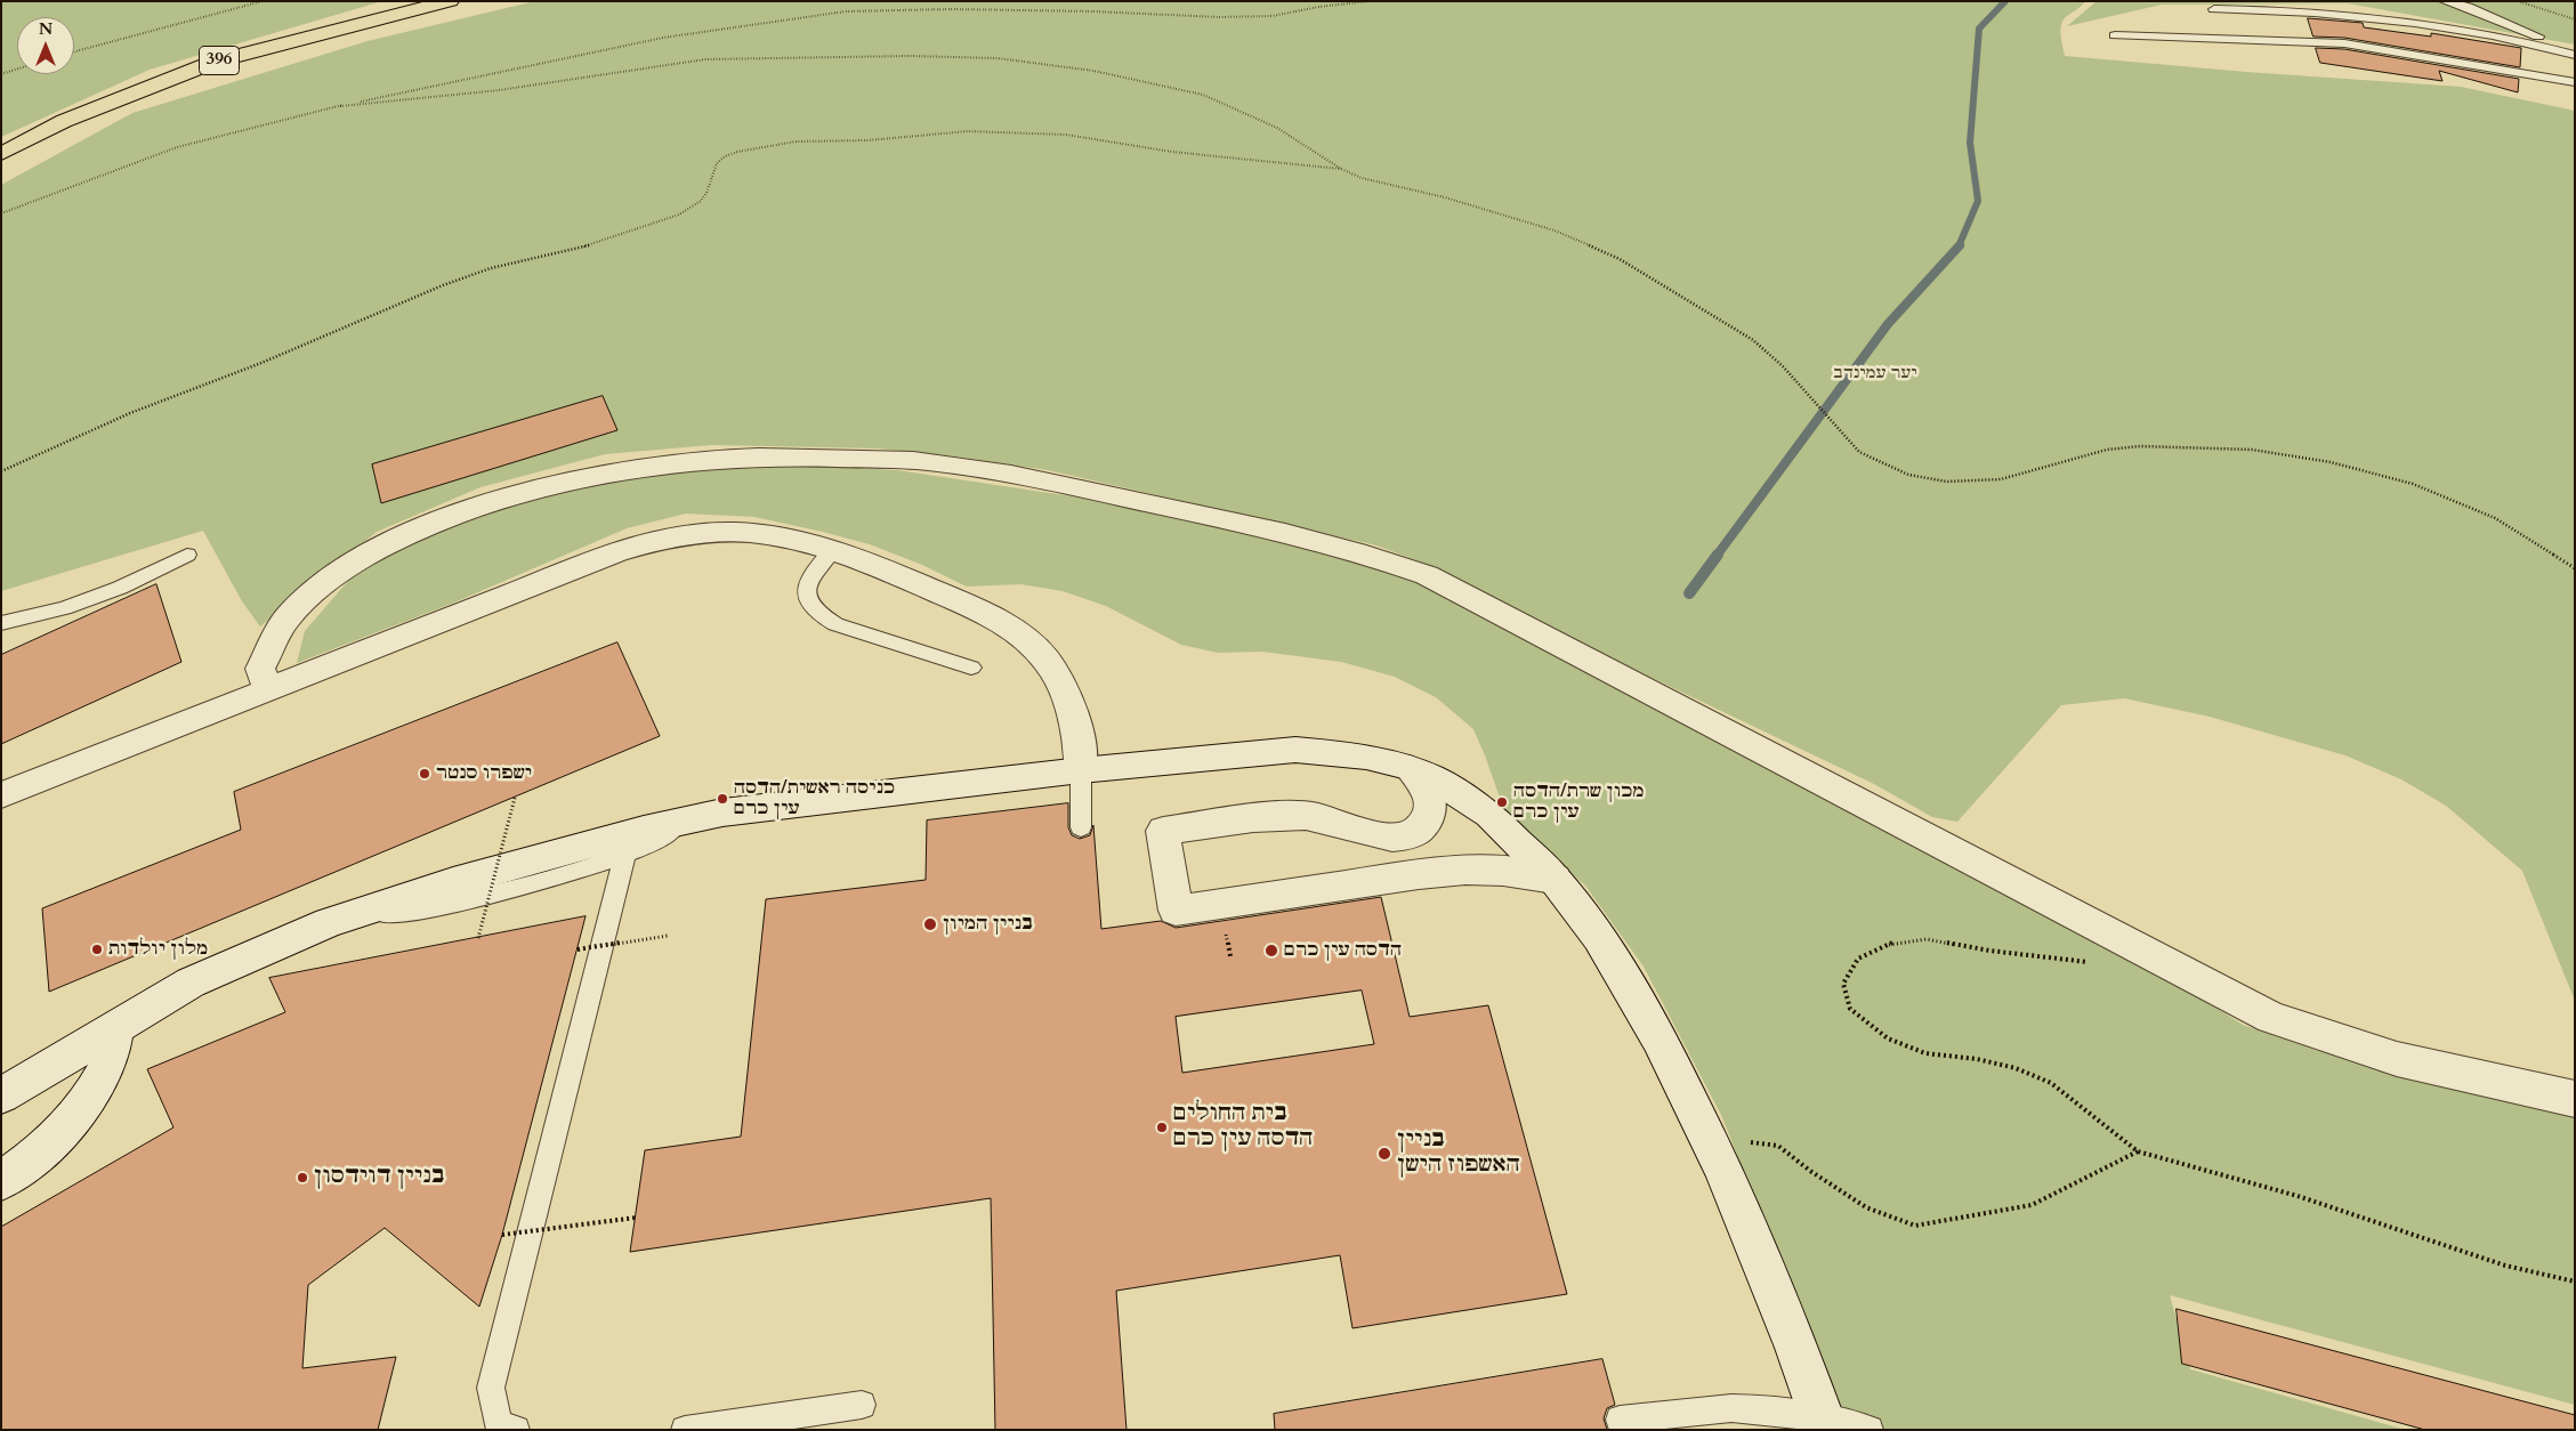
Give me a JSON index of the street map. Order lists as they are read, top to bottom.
{
  "streets": {
    "main road": ["396"]
  },
  "parks": ["יער עמינדב"],
  "places": [
    "ישפרו סנטר",
    "כניסה ראשית/הדסה עין כרם",
    "מכון שרת/הדסה עין כרם",
    "בניין המיון",
    "מלון יולדות",
    "הדסה עין כרם",
    "בית החולים הדסה עין כרם",
    "בניין האשפוז הישן",
    "בניין דוידסון"
  ],
  "north": "top"
}
